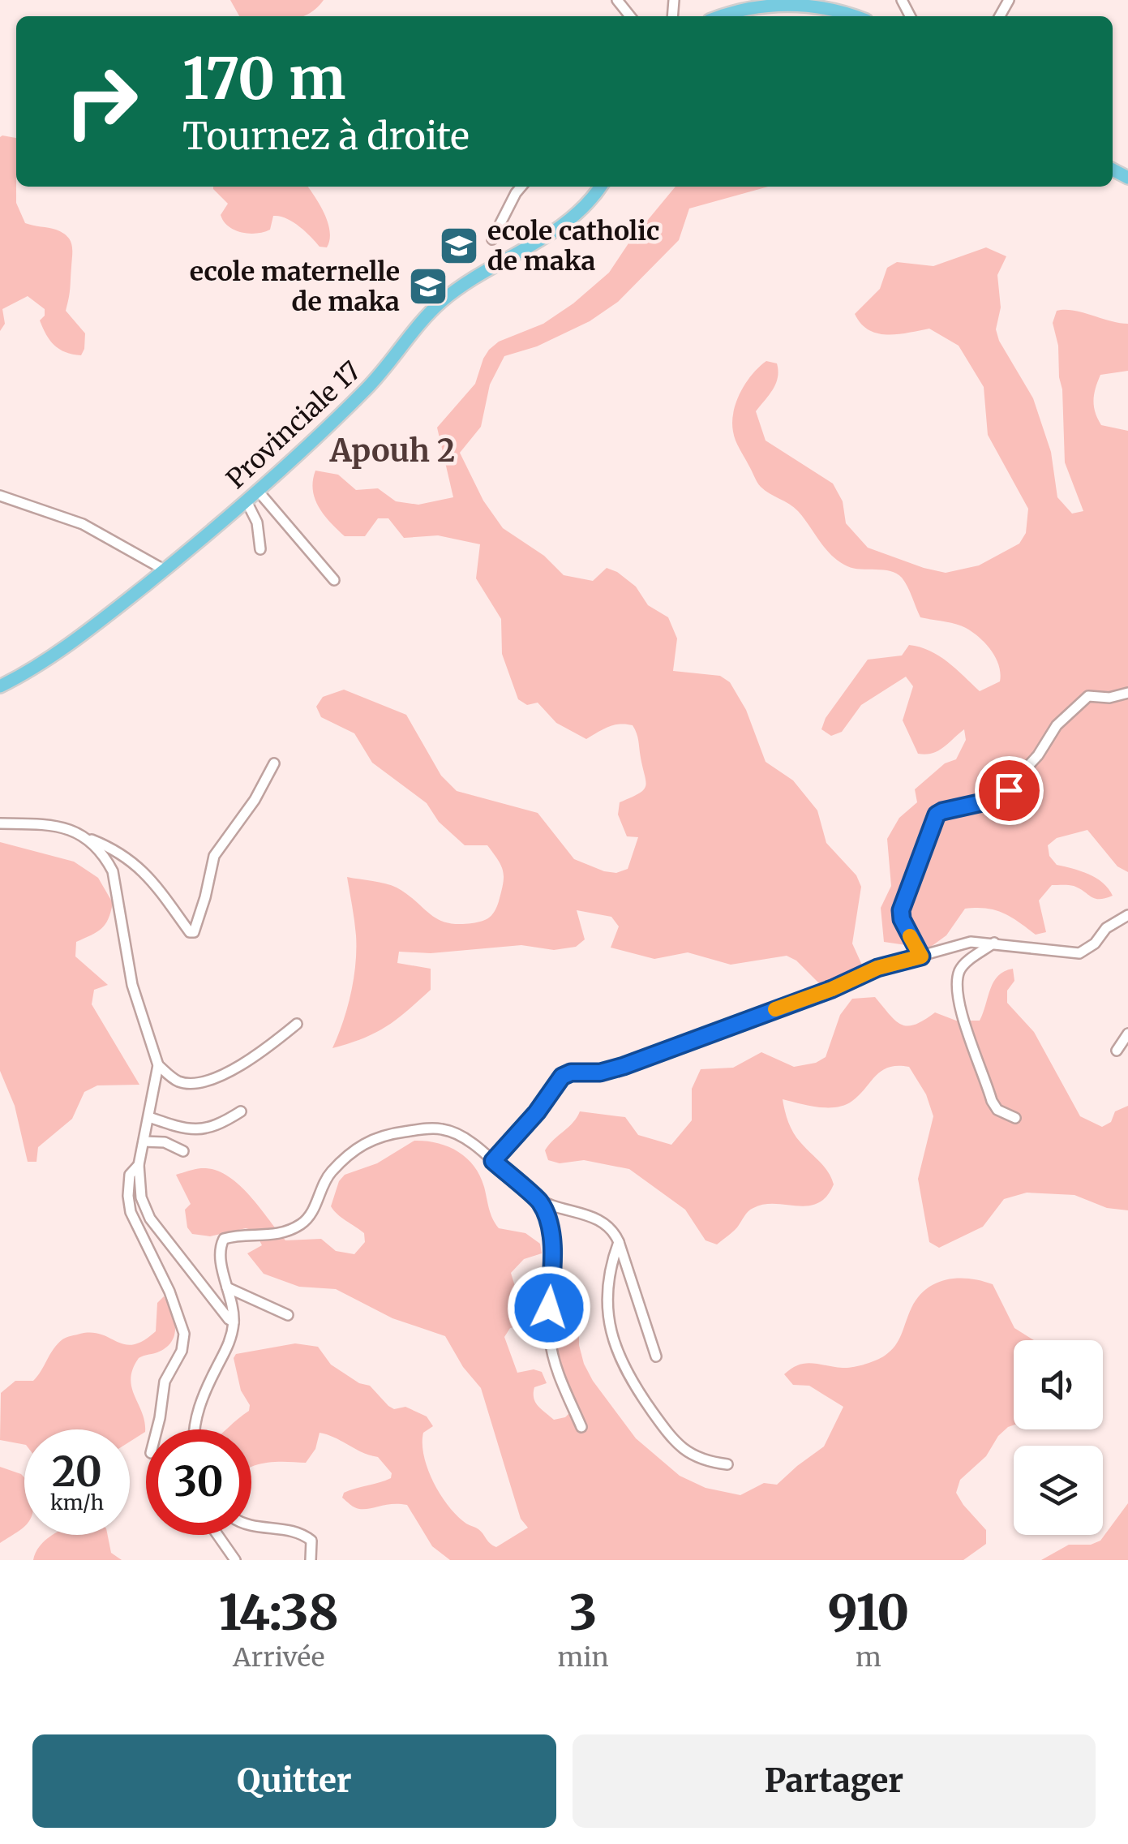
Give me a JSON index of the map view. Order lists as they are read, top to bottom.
{
  "streets": {
    "main road": ["Provinciale 17"]
  },
  "districts": ["Apouh 2"],
  "places": {
    "school or university": ["ecole catholic de maka", "ecole maternelle de maka"]
  },
  "page": {
    "turn": ["170 m", "Tournez à droite"],
    "speed": "20 km/h",
    "limit": "30",
    "eta": [
      "14:38",
      "Arrivée",
      "3",
      "min",
      "910",
      "m"
    ],
    "buttons": ["Quitter", "Partager"]
  }
}
